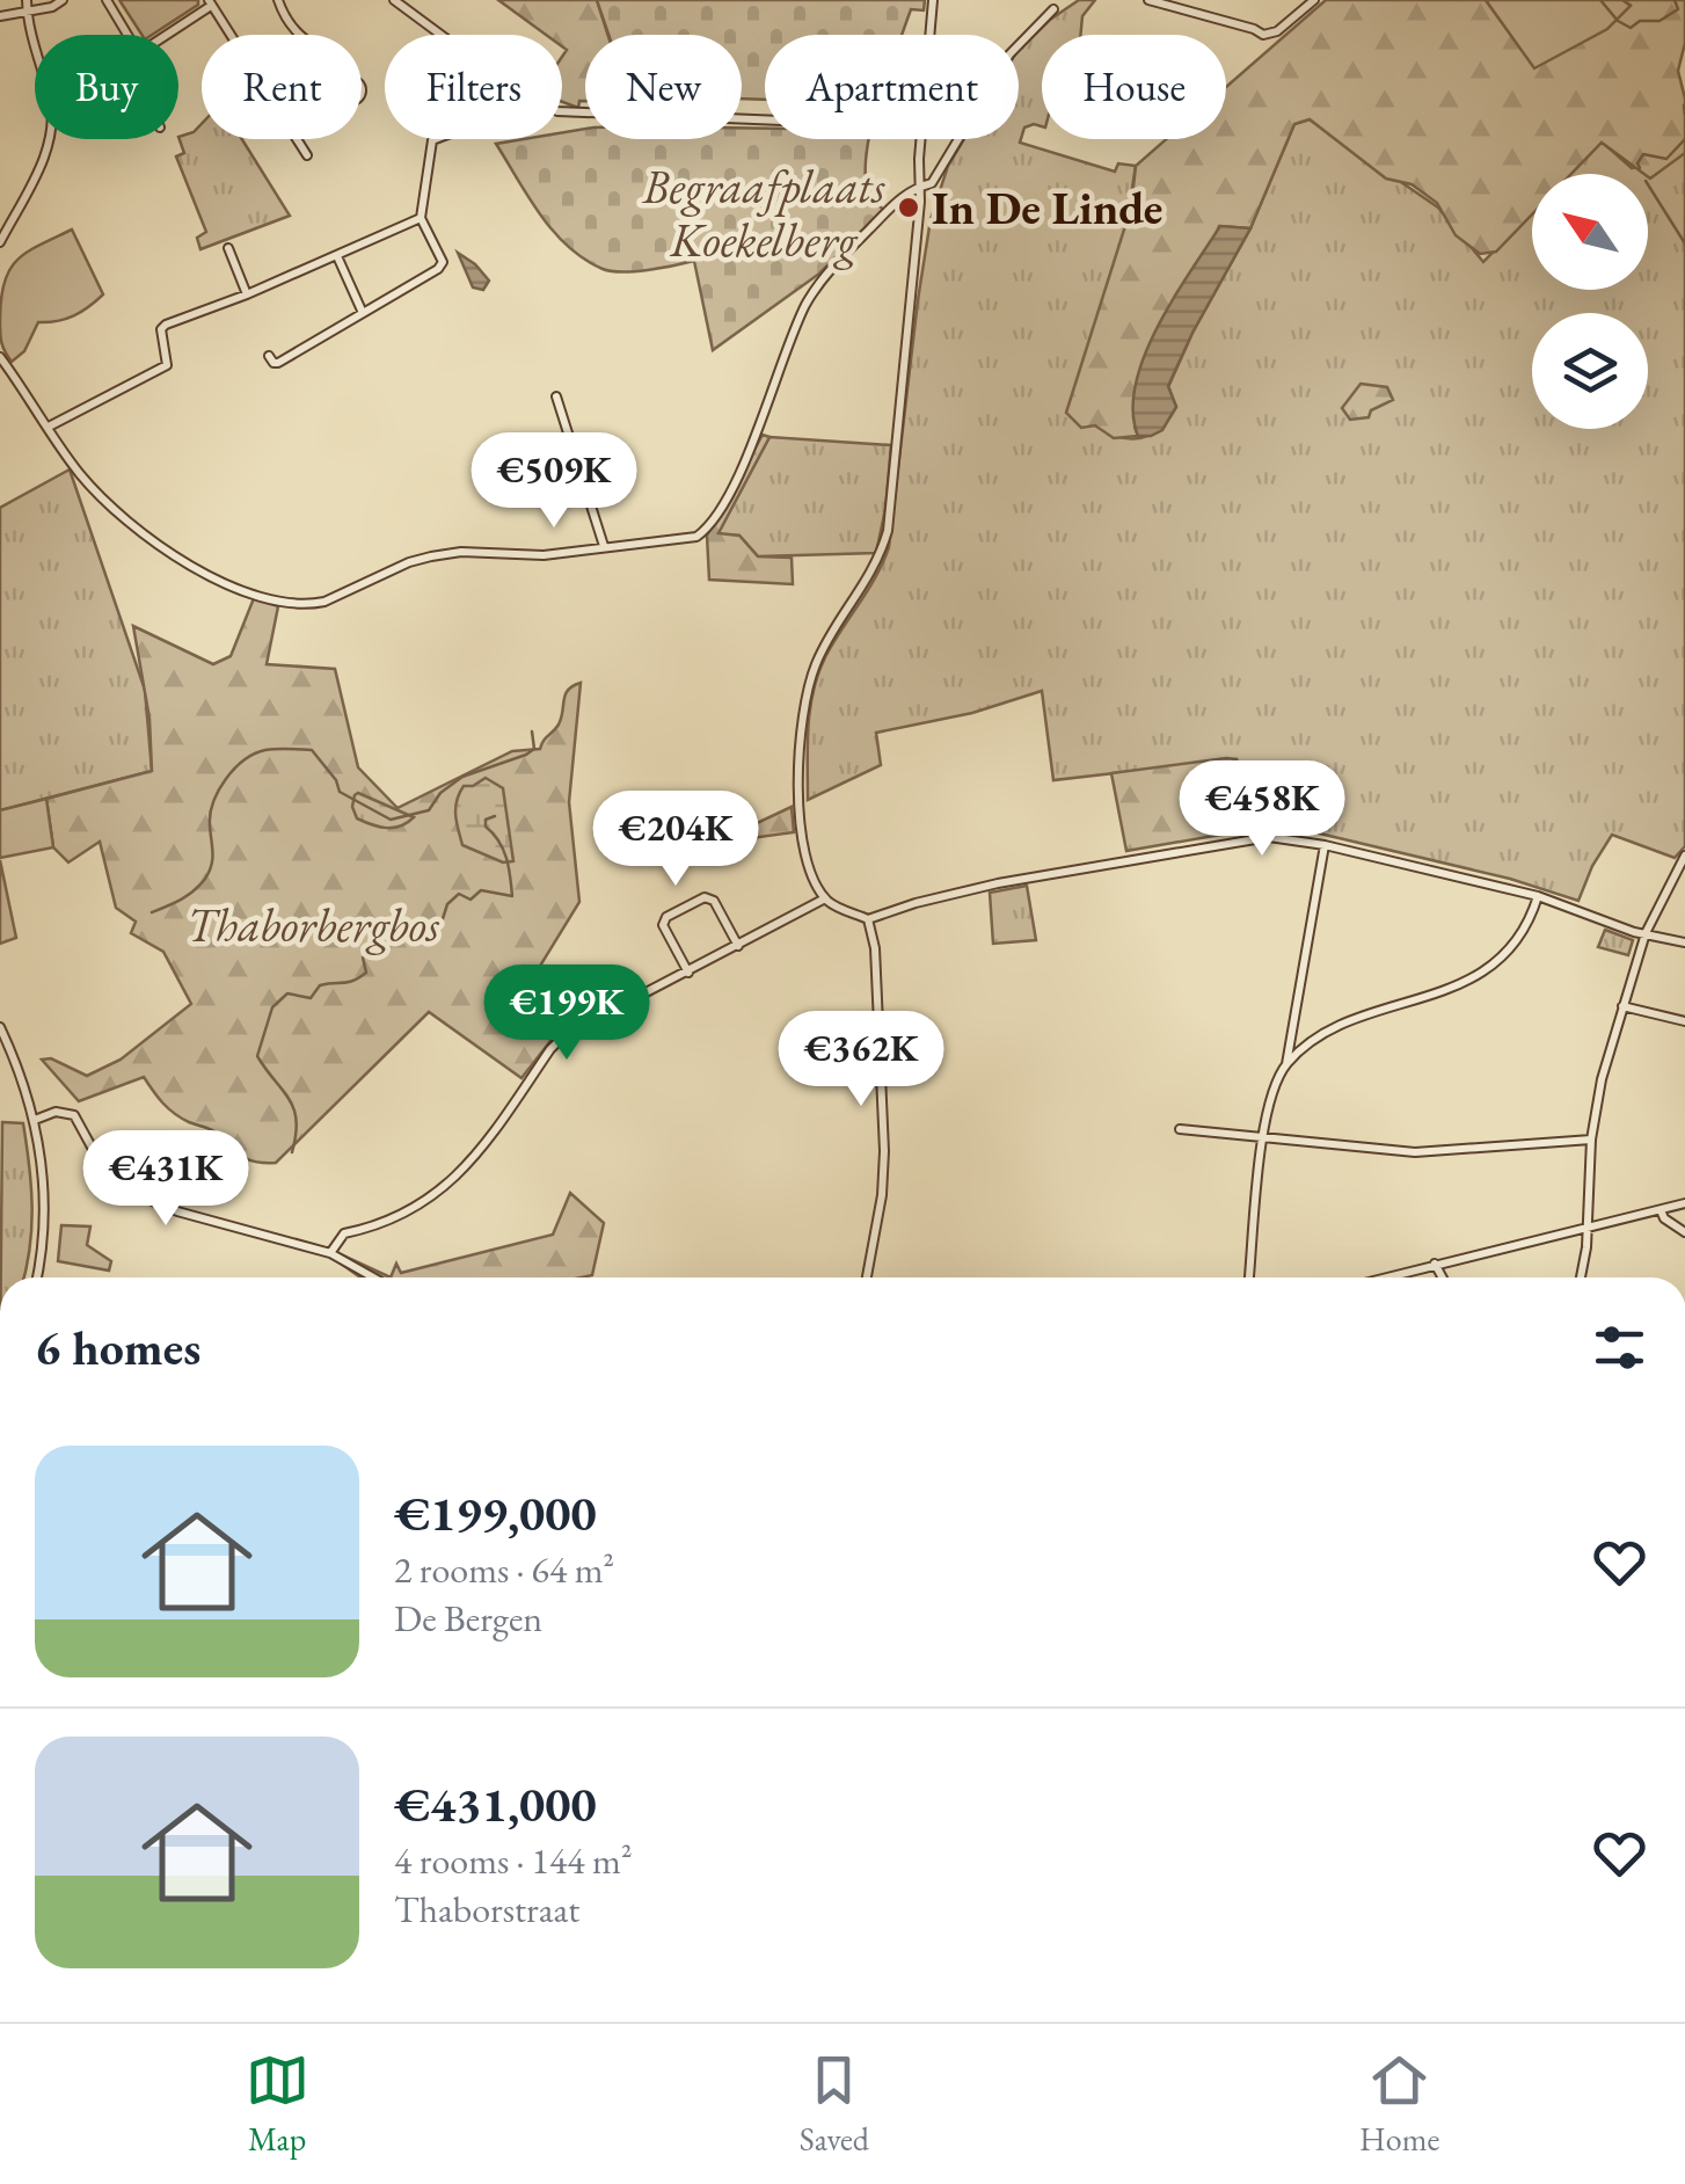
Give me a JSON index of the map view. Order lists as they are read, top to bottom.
{
  "parks": ["Begraafplaats Koekelberg", "Thaborbergbos"],
  "places": ["In De Linde"],
  "north": "top left",
  "page": {
    "chip": [
      "Buy",
      "Rent",
      "Filters",
      "New",
      "Apartment",
      "House"
    ],
    "price": [
      "€509K",
      "€458K",
      "€204K",
      "€199K",
      "€362K",
      "€431K"
    ],
    "heading": "6 homes",
    "list": [
      {
        "name": "€199,000",
        "note": "2 rooms · 64 m² · De Bergen"
      },
      {
        "name": "€431,000",
        "note": "4 rooms · 144 m² · Thaborstraat"
      }
    ],
    "tabs": ["Map", "Saved", "Home"]
  }
}
